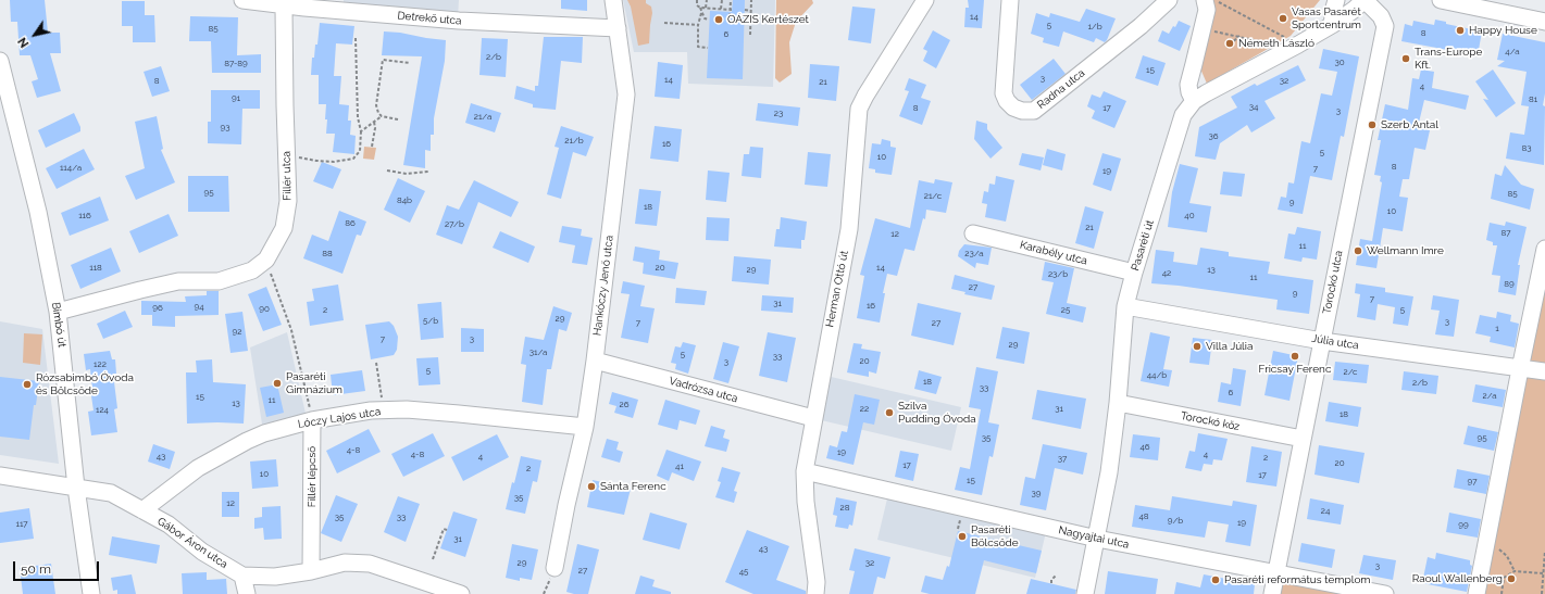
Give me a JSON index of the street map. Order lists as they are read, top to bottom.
{
  "streets": {
    "street": [
      "Detrekő utca",
      "Radna utca",
      "Fillér utca",
      "Pasaréti út",
      "Karabély utca",
      "Torockó utca",
      "Hankóczy Jenő utca",
      "Herman Ottó út",
      "Bimbó út",
      "Júlia utca",
      "Vadrózsa utca",
      "Lóczy Lajos utca",
      "Torockó köz",
      "Fillér lépcső",
      "Nagyajtai utca",
      "Gábor Áron utca"
    ]
  },
  "crossings": [
    ["Detrekő utca", "Fillér utca"],
    ["Detrekő utca", "Hankóczy Jenő utca"],
    ["Fillér utca", "Bimbó út"],
    ["Pasaréti út", "Karabély utca"],
    ["Pasaréti út", "Torockó utca"],
    ["Pasaréti út", "Júlia utca"],
    ["Pasaréti út", "Torockó köz"],
    ["Pasaréti út", "Nagyajtai utca"],
    ["Torockó utca", "Júlia utca"],
    ["Torockó utca", "Torockó köz"],
    ["Torockó utca", "Nagyajtai utca"],
    ["Hankóczy Jenő utca", "Vadrózsa utca"],
    ["Hankóczy Jenő utca", "Lóczy Lajos utca"],
    ["Herman Ottó út", "Vadrózsa utca"],
    ["Herman Ottó út", "Nagyajtai utca"],
    ["Bimbó út", "Gábor Áron utca"],
    ["Lóczy Lajos utca", "Fillér lépcső"],
    ["Lóczy Lajos utca", "Gábor Áron utca"],
    ["Fillér lépcső", "Gábor Áron utca"]
  ],
  "places": [
    "Vasas Pasarét Sportcentrum",
    "OÁZIS Kertészet",
    "Happy House",
    "Németh László",
    "Trans-Europe Kft.",
    "Szerb Antal",
    "Wellmann Imre",
    "Villa Júlia",
    "Fricsay Ferenc",
    "Pasaréti Gimnázium",
    "Rózsabimbó Óvoda és Bölcsőde",
    "Szilva Pudding Óvoda",
    "Sánta Ferenc",
    "Pasaréti Bölcsőde",
    "Raoul Wallenberg",
    "Pasaréti református templom"
  ],
  "house_numbers": [
    "14",
    "5",
    "1/b",
    "85",
    "8",
    "6",
    "4/a",
    "2/b",
    "30",
    "87-89",
    "15",
    "3",
    "14",
    "8",
    "32",
    "21",
    "4",
    "91",
    "81",
    "34",
    "8",
    "17",
    "3",
    "23",
    "21/a",
    "93",
    "36",
    "21/b",
    "16",
    "83",
    "5",
    "10",
    "8",
    "114/a",
    "7",
    "19",
    "95",
    "85",
    "21/c",
    "84b",
    "9",
    "18",
    "10",
    "116",
    "40",
    "86",
    "27/b",
    "21",
    "87",
    "12",
    "11",
    "88",
    "23/a",
    "118",
    "20",
    "14",
    "29",
    "13",
    "42",
    "23/b",
    "11",
    "89",
    "27",
    "9",
    "7",
    "31",
    "16",
    "94",
    "96",
    "90",
    "2",
    "25",
    "5",
    "29",
    "5/b",
    "3",
    "7",
    "27",
    "1",
    "92",
    "7",
    "3",
    "29",
    "31/a",
    "5",
    "33",
    "20",
    "3",
    "122",
    "5",
    "2/c",
    "44/b",
    "18",
    "2/b",
    "33",
    "6",
    "2/a",
    "15",
    "11",
    "13",
    "26",
    "22",
    "31",
    "124",
    "18",
    "35",
    "95",
    "46",
    "4-8",
    "19",
    "4-8",
    "4",
    "43",
    "4",
    "2",
    "37",
    "20",
    "17",
    "41",
    "2",
    "10",
    "17",
    "15",
    "97",
    "39",
    "35",
    "12",
    "28",
    "24",
    "48",
    "35",
    "33",
    "9/b",
    "19",
    "117",
    "99",
    "31",
    "43",
    "29",
    "32",
    "3",
    "27",
    "45"
  ],
  "scale_bar": "50 m",
  "north": "bottom left"
}
